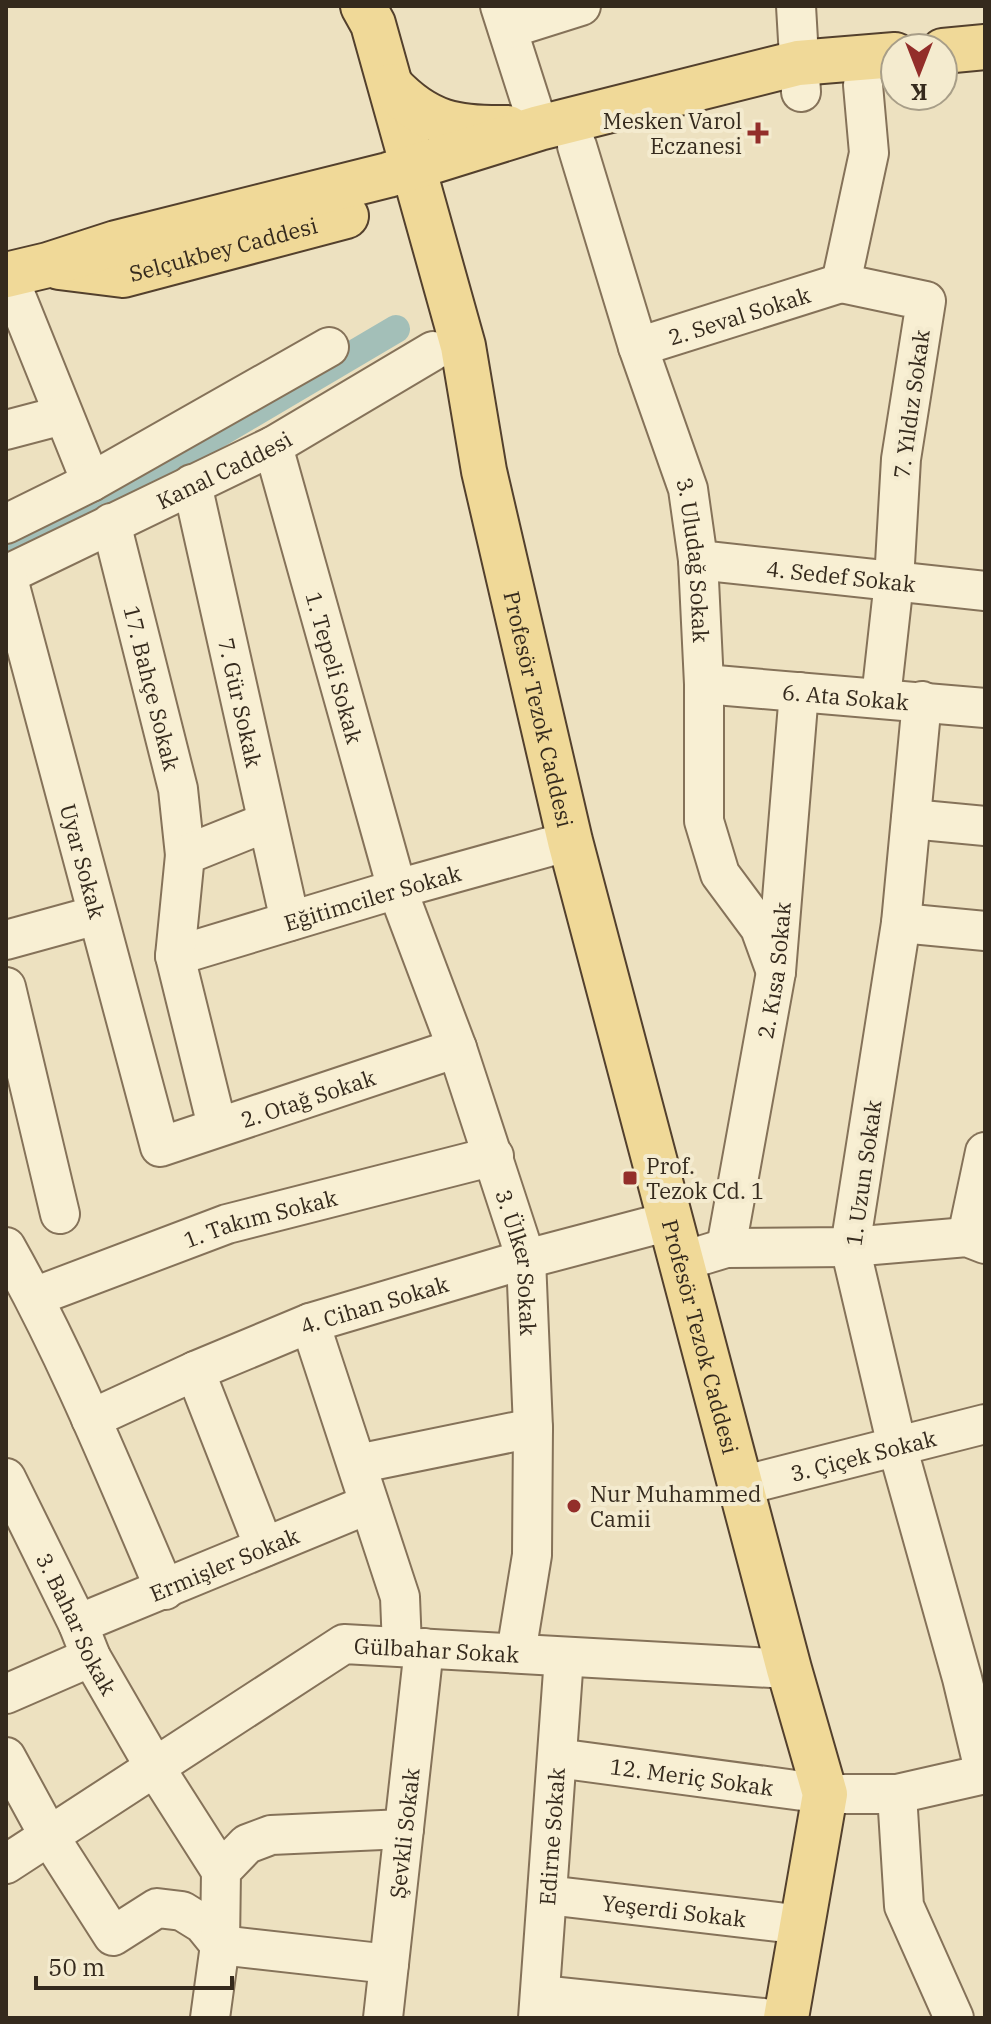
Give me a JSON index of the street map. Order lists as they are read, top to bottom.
{
  "streets": {
    "main road": ["Selçukbey Caddesi", "Profesör Tezok Caddesi"],
    "street": [
      "2. Seval Sokak",
      "7. Yıldız Sokak",
      "Kanal Caddesi",
      "3. Uludağ Sokak",
      "4. Sedef Sokak",
      "1. Tepeli Sokak",
      "17. Bahçe Sokak",
      "6. Ata Sokak",
      "7. Gür Sokak",
      "Uyar Sokak",
      "Eğitimciler Sokak",
      "2. Kısa Sokak",
      "2. Otağ Sokak",
      "1. Uzun Sokak",
      "1. Takım Sokak",
      "3. Ülker Sokak",
      "4. Cihan Sokak",
      "3. Çiçek Sokak",
      "Ermişler Sokak",
      "3. Bahar Sokak",
      "Gülbahar Sokak",
      "12. Meriç Sokak",
      "Şevkli Sokak",
      "Edirne Sokak",
      "Yeşerdi Sokak"
    ]
  },
  "crossings": [
    ["Selçukbey Caddesi", "3. Uludağ Sokak"],
    ["2. Seval Sokak", "7. Yıldız Sokak"],
    ["2. Seval Sokak", "3. Uludağ Sokak"],
    ["7. Yıldız Sokak", "4. Sedef Sokak"],
    ["7. Yıldız Sokak", "6. Ata Sokak"],
    ["Kanal Caddesi", "1. Tepeli Sokak"],
    ["Kanal Caddesi", "17. Bahçe Sokak"],
    ["Kanal Caddesi", "7. Gür Sokak"],
    ["Kanal Caddesi", "Uyar Sokak"],
    ["3. Uludağ Sokak", "4. Sedef Sokak"],
    ["3. Uludağ Sokak", "6. Ata Sokak"],
    ["3. Uludağ Sokak", "2. Kısa Sokak"],
    ["1. Tepeli Sokak", "Eğitimciler Sokak"],
    ["1. Tepeli Sokak", "3. Ülker Sokak"],
    ["17. Bahçe Sokak", "Eğitimciler Sokak"],
    ["17. Bahçe Sokak", "2. Otağ Sokak"],
    ["6. Ata Sokak", "2. Kısa Sokak"],
    ["6. Ata Sokak", "1. Uzun Sokak"],
    ["7. Gür Sokak", "Eğitimciler Sokak"],
    ["Profesör Tezok Caddesi", "Eğitimciler Sokak"],
    ["Profesör Tezok Caddesi", "4. Cihan Sokak"],
    ["Profesör Tezok Caddesi", "3. Çiçek Sokak"],
    ["Profesör Tezok Caddesi", "Gülbahar Sokak"],
    ["Profesör Tezok Caddesi", "12. Meriç Sokak"],
    ["Profesör Tezok Caddesi", "Yeşerdi Sokak"],
    ["Uyar Sokak", "2. Otağ Sokak"],
    ["Eğitimciler Sokak", "3. Ülker Sokak"],
    ["2. Otağ Sokak", "3. Ülker Sokak"],
    ["1. Uzun Sokak", "3. Çiçek Sokak"],
    ["1. Uzun Sokak", "12. Meriç Sokak"],
    ["1. Takım Sokak", "3. Ülker Sokak"],
    ["3. Ülker Sokak", "4. Cihan Sokak"],
    ["3. Ülker Sokak", "Gülbahar Sokak"],
    ["4. Cihan Sokak", "Şevkli Sokak"],
    ["Ermişler Sokak", "3. Bahar Sokak"],
    ["Ermişler Sokak", "Şevkli Sokak"],
    ["3. Bahar Sokak", "Gülbahar Sokak"],
    ["Gülbahar Sokak", "Şevkli Sokak"],
    ["Gülbahar Sokak", "Edirne Sokak"],
    ["12. Meriç Sokak", "Edirne Sokak"],
    ["Edirne Sokak", "Yeşerdi Sokak"]
  ],
  "places": {
    "health": ["Mesken Varol Eczanesi"],
    "transit": ["Prof. Tezok Cd. 1"],
    "other": ["Nur Muhammed Camii"]
  },
  "scale_bar": "50 m",
  "north": "bottom"
}
